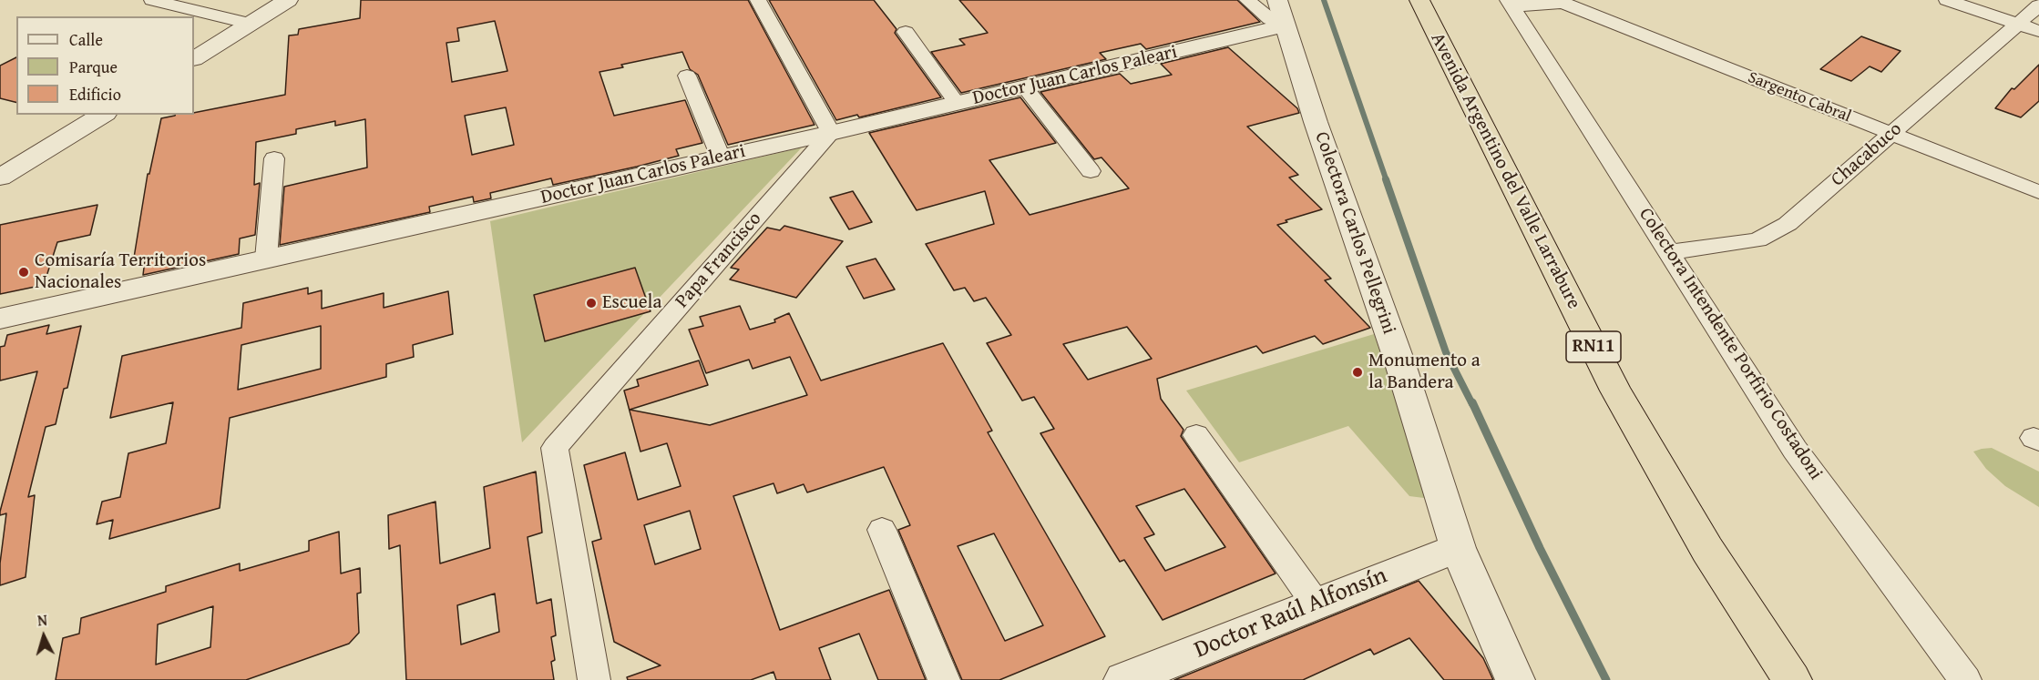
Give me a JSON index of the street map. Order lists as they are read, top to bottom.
{
  "streets": {
    "highway": ["Avenida Argentino del Valle Larrabure", "RN11"],
    "street": [
      "Doctor Juan Carlos Paleari",
      "Sargento Cabral",
      "Chacabuco",
      "Colectora Carlos Pellegrini",
      "Papa Francisco",
      "Colectora Intendente Porfirio Costadoni",
      "Doctor Raúl Alfonsín"
    ]
  },
  "crossings": [
    ["Doctor Juan Carlos Paleari", "Colectora Carlos Pellegrini"],
    ["Doctor Juan Carlos Paleari", "Papa Francisco"],
    ["Sargento Cabral", "Chacabuco"],
    ["Chacabuco", "Colectora Intendente Porfirio Costadoni"],
    ["Colectora Carlos Pellegrini", "Doctor Raúl Alfonsín"]
  ],
  "places": ["Comisaría Territorios Nacionales", "Escuela", "Monumento a la Bandera"],
  "legend": ["Calle", "Parque", "Edificio"],
  "north": "top"
}
